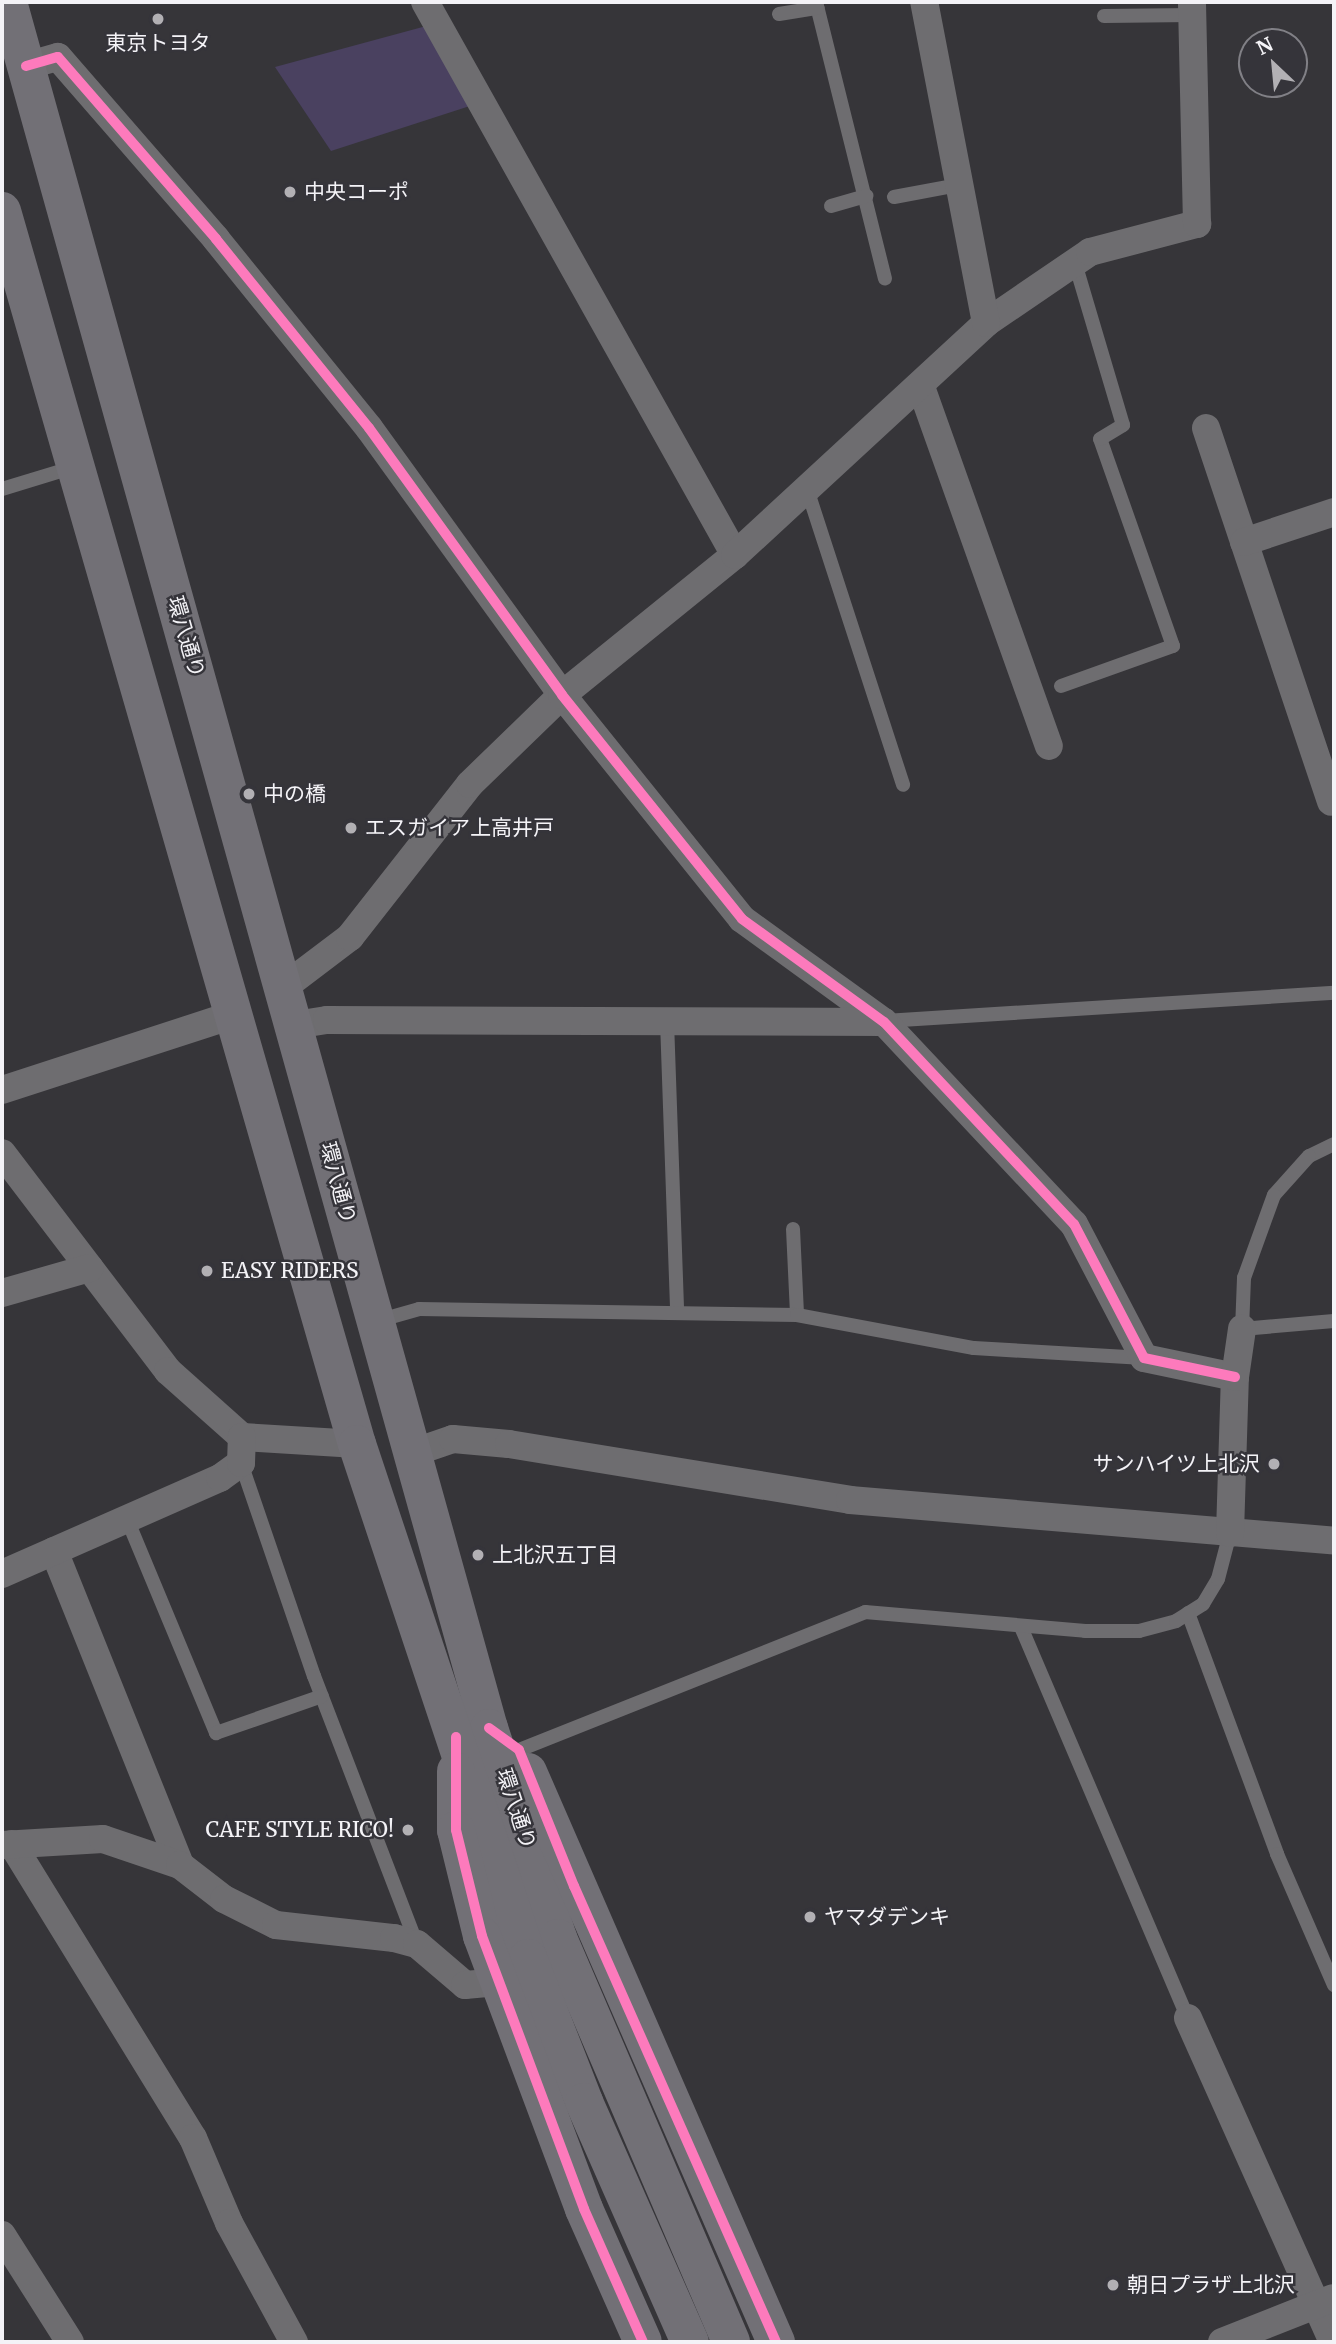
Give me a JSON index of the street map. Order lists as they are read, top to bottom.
{
  "streets": {
    "main road": ["環八通り"]
  },
  "places": [
    "東京トヨタ",
    "中央コーポ",
    "中の橋",
    "エスガイア上高井戸",
    "EASY RIDERS",
    "サンハイツ上北沢",
    "上北沢五丁目",
    "CAFE STYLE RICO!",
    "ヤマダデンキ",
    "朝日プラザ上北沢"
  ],
  "north": "top left"
}
